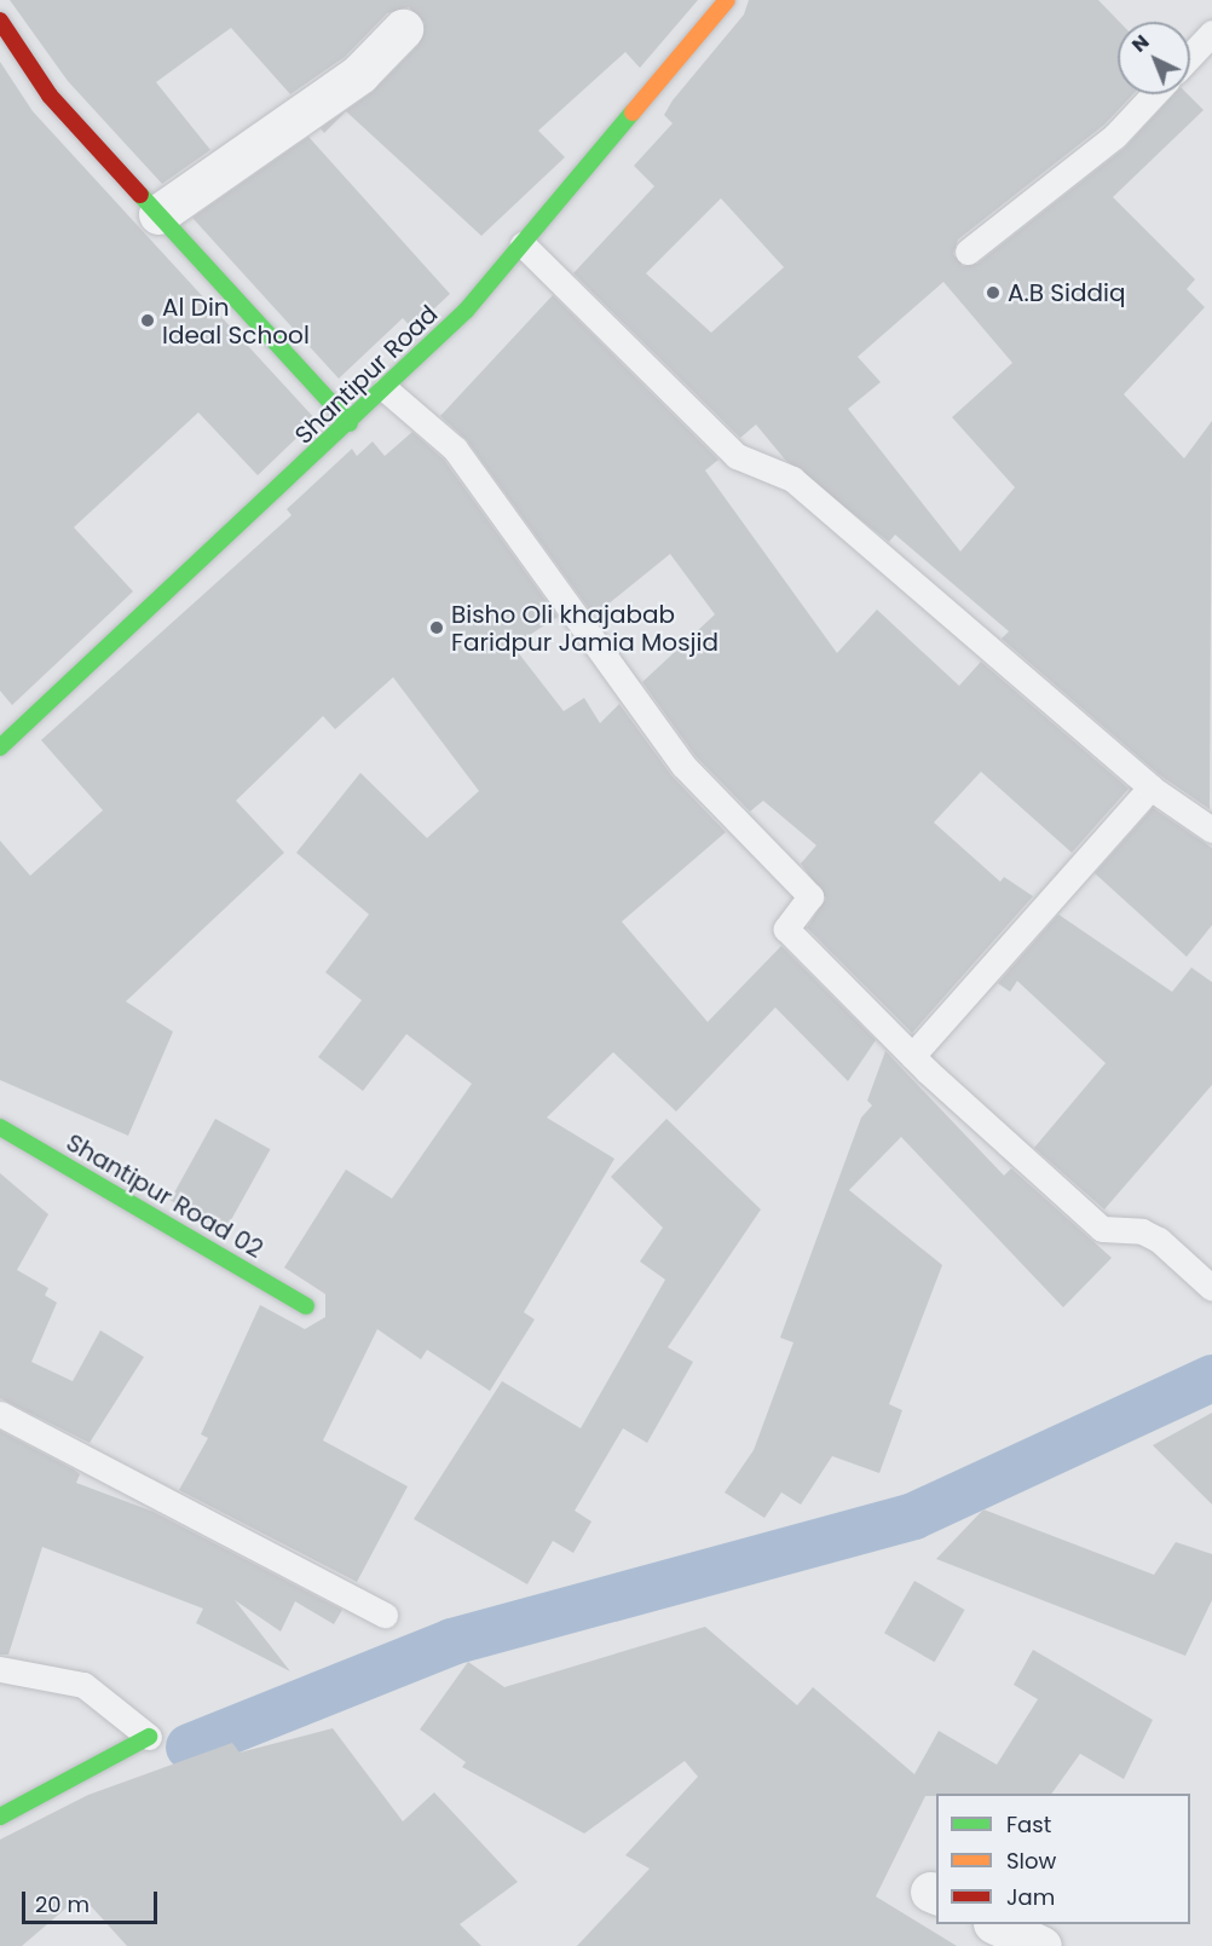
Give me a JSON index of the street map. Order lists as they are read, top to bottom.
{
  "streets": {
    "street": ["Shantipur Road", "Shantipur Road 02"]
  },
  "places": ["A.B Siddiq", "Al Din Ideal School", "Bisho Oli khajabab Faridpur Jamia Mosjid"],
  "legend": ["Fast", "Slow", "Jam"],
  "scale_bar": "20 m",
  "north": "top left"
}
